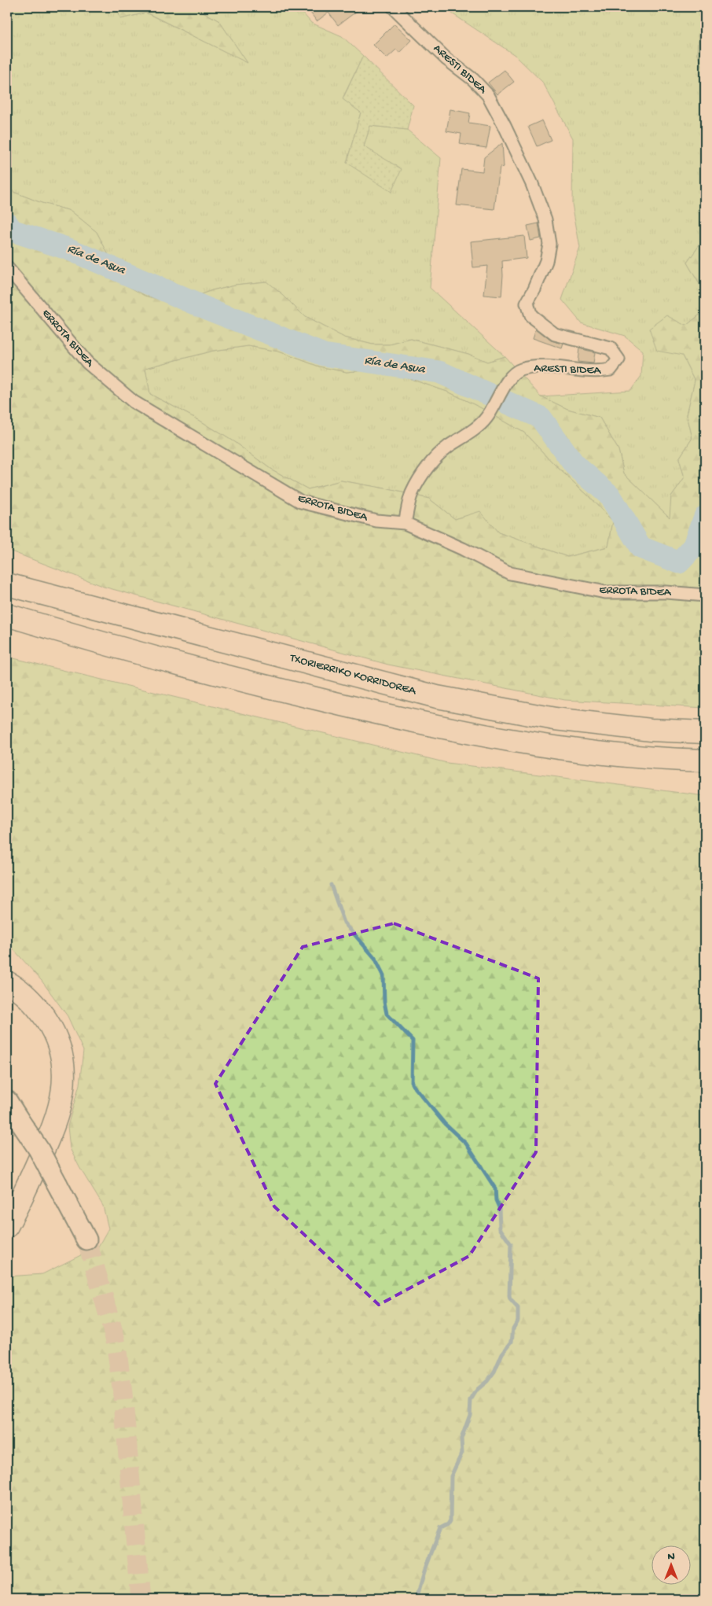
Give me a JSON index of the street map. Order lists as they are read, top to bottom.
{
  "streets": {
    "highway": ["TXORIERRIKO KORRIDOREA"],
    "street": ["ARESTI BIDEA", "ERROTA BIDEA"]
  },
  "crossings": [
    ["ARESTI BIDEA", "ERROTA BIDEA"]
  ],
  "water": ["Ría de Asua"],
  "north": "top"
}
